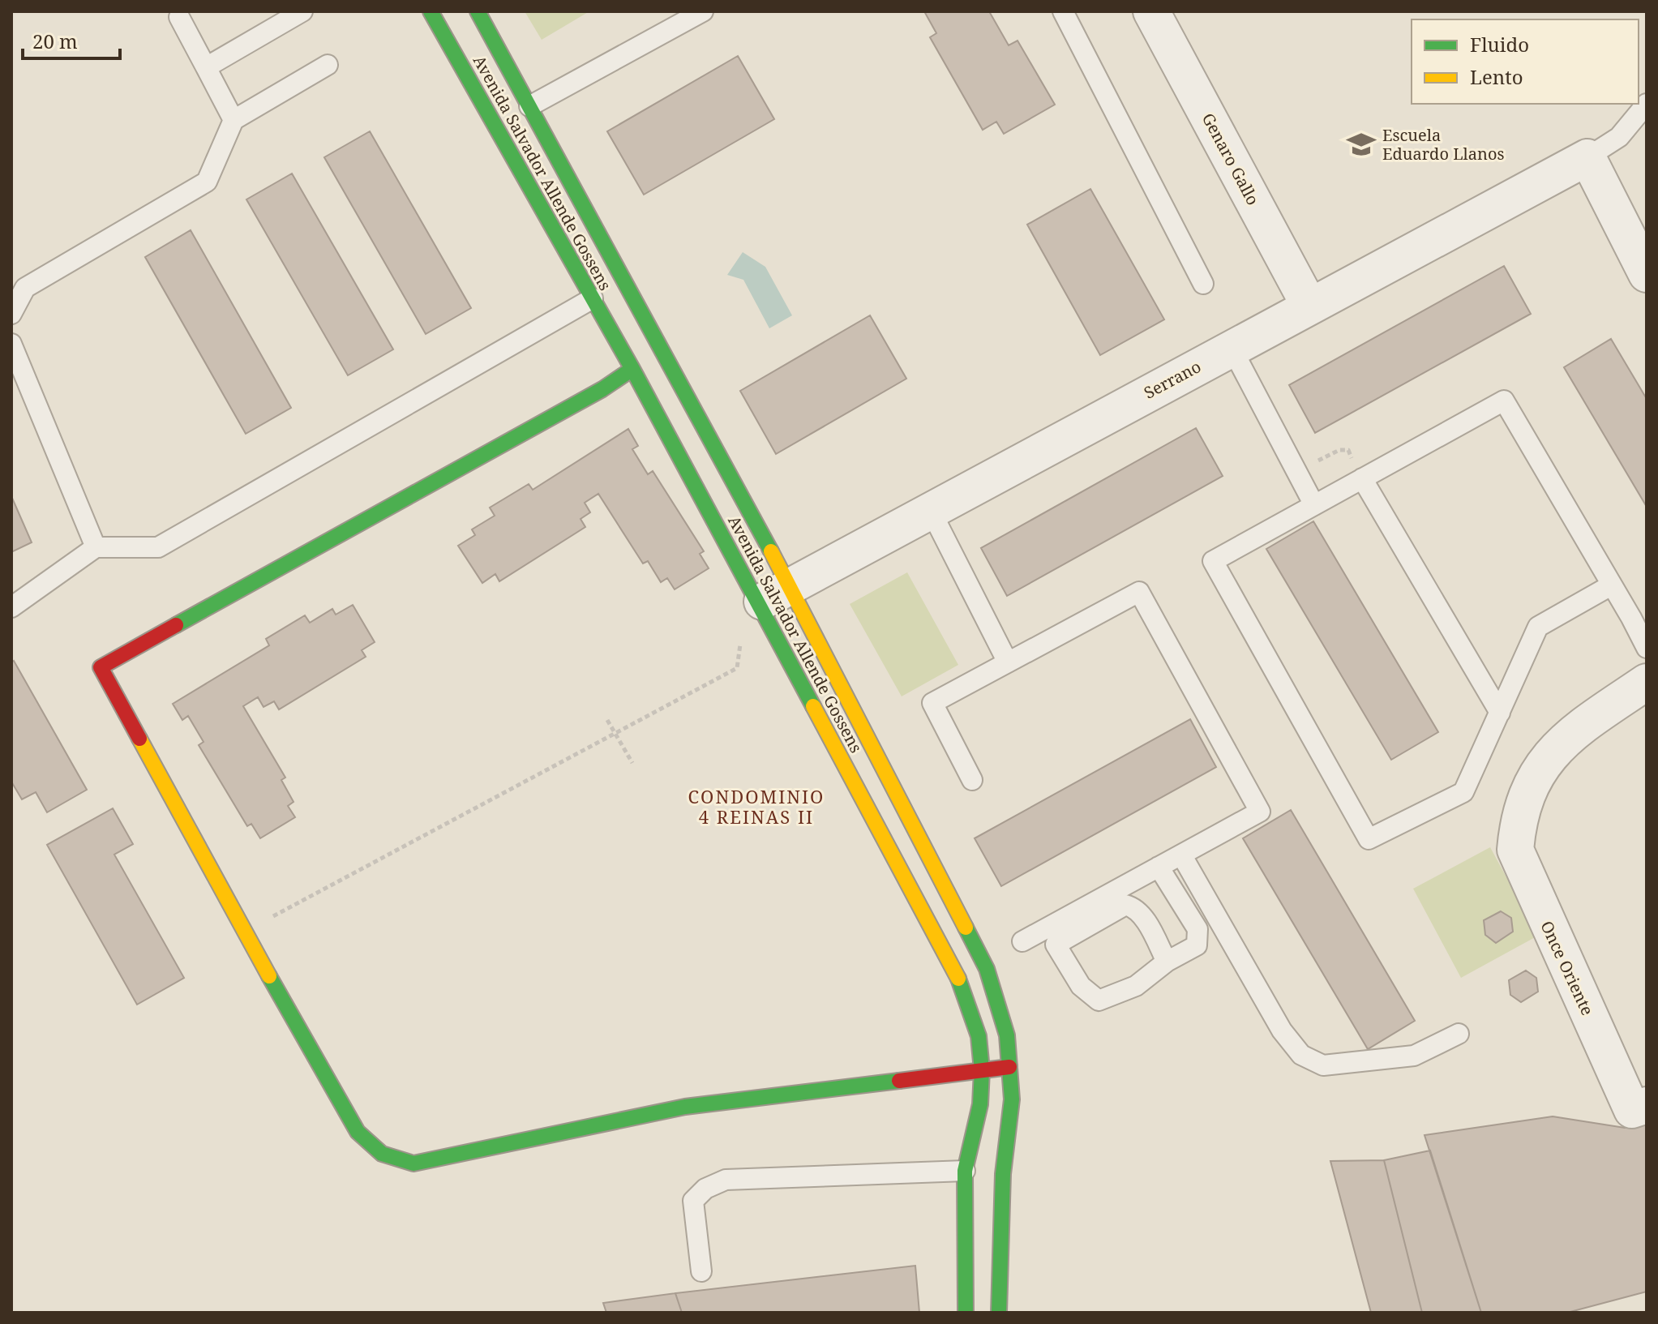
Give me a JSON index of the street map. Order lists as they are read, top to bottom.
{
  "streets": {
    "main road": ["Avenida Salvador Allende Gossens"],
    "street": ["Genaro Gallo", "Serrano", "Once Oriente"]
  },
  "crossings": [
    ["Genaro Gallo", "Serrano"],
    ["Avenida Salvador Allende Gossens", "Serrano"]
  ],
  "districts": ["CONDOMINIO 4 REINAS II"],
  "places": {
    "school or university": ["Escuela Eduardo Llanos"]
  },
  "legend": ["Fluido", "Lento"],
  "scale_bar": "20 m"
}
